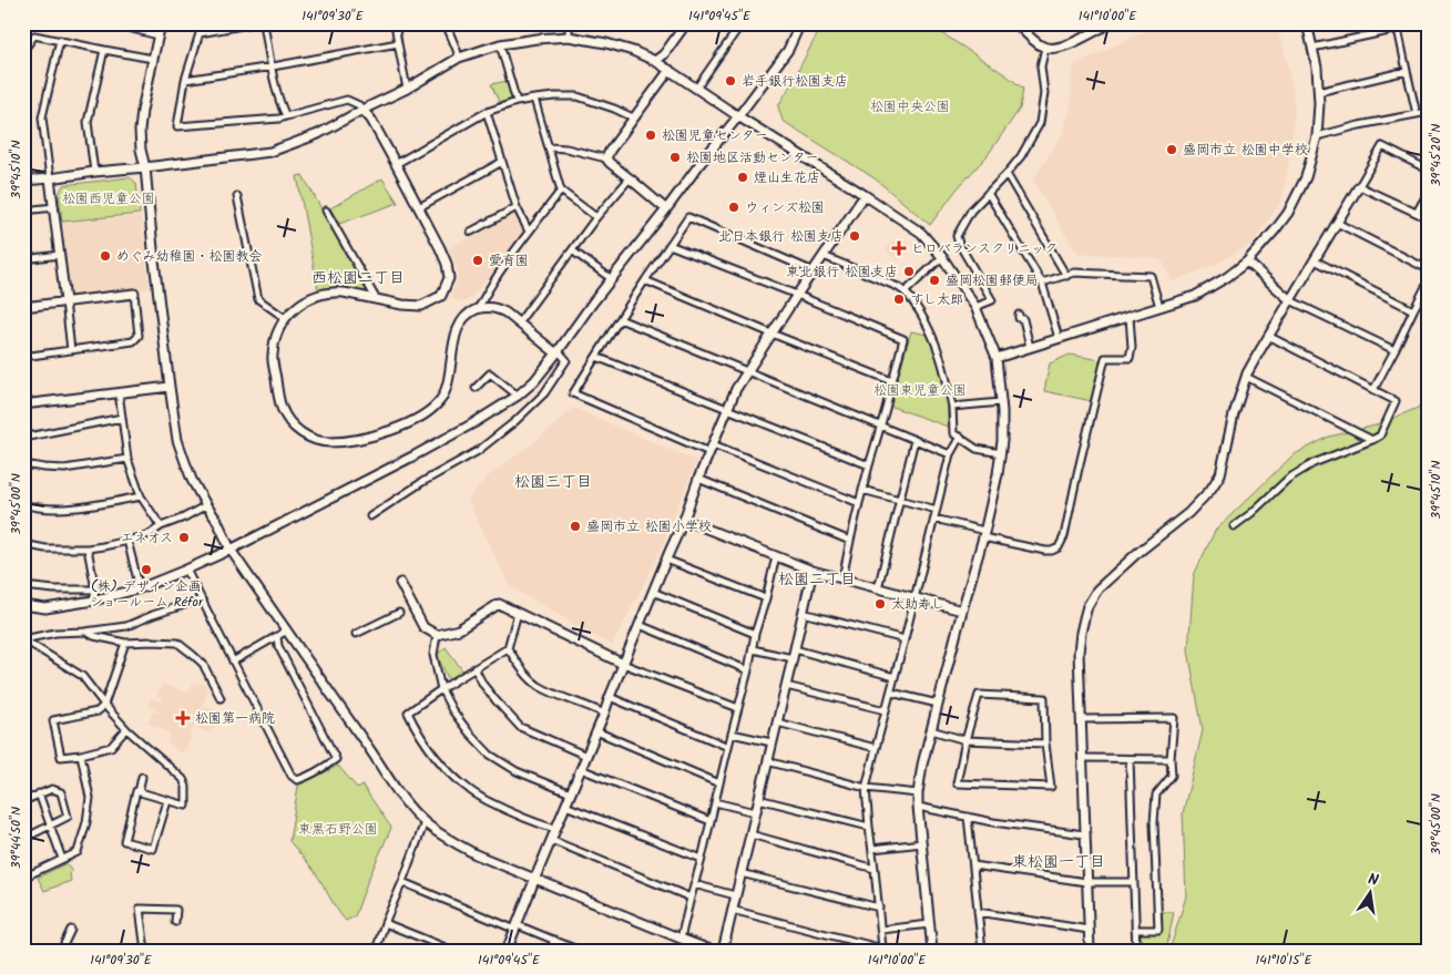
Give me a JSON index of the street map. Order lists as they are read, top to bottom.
{
  "districts": [
    "西松園二丁目",
    "松園三丁目",
    "松園二丁目",
    "東松園一丁目"
  ],
  "parks": [
    "松園中央公園",
    "松園西児童公園",
    "松園東児童公園",
    "東黒石野公園"
  ],
  "places": {
    "other": [
      "岩手銀行松園支店",
      "松園児童センター",
      "盛岡市立 松園中学校",
      "松園地区活動センター",
      "煙山生花店",
      "ウィンズ松園",
      "北日本銀行 松園支店",
      "めぐみ幼稚園・松園教会",
      "愛育園",
      "東北銀行 松園支店",
      "盛岡松園郵便局",
      "すし太郎",
      "盛岡市立 松園小学校",
      "エネオス",
      "(株) デザイン企画 ショールーム Réfor",
      "太助寿し"
    ],
    "health": ["ヒロバランスクリニック", "松園第一病院"]
  },
  "north": "top",
  "coordinates": [
    "141°09'30\"E",
    "141°09'45\"E",
    "141°10'00\"E",
    "39°45'20\"N",
    "39°45'10\"N",
    "39°45'00\"N",
    "39°44'50\"N",
    "141°10'15\"E"
  ]
}
